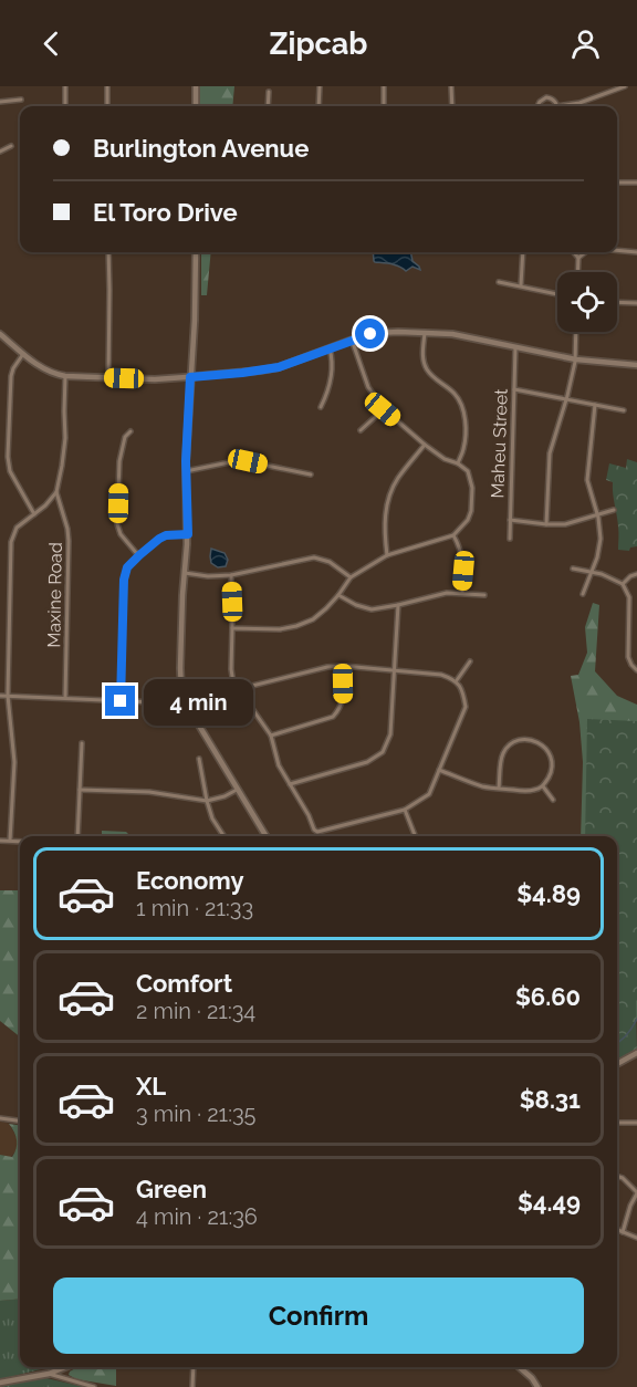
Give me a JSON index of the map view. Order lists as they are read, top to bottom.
{
  "streets": {
    "street": ["Maheu Street", "Maxine Road"]
  },
  "page": {
    "header": "Zipcab",
    "banner": ["Burlington Avenue", "El Toro Drive"],
    "bubble": "4 min",
    "list": [
      {
        "name": "Economy",
        "note": "1 min · 21:33",
        "value": "$4.89"
      },
      {
        "name": "Comfort",
        "note": "2 min · 21:34",
        "value": "$6.60"
      },
      {
        "name": "XL",
        "note": "3 min · 21:35",
        "value": "$8.31"
      },
      {
        "name": "Green",
        "note": "4 min · 21:36",
        "value": "$4.49"
      }
    ],
    "buttons": "Confirm"
  }
}
